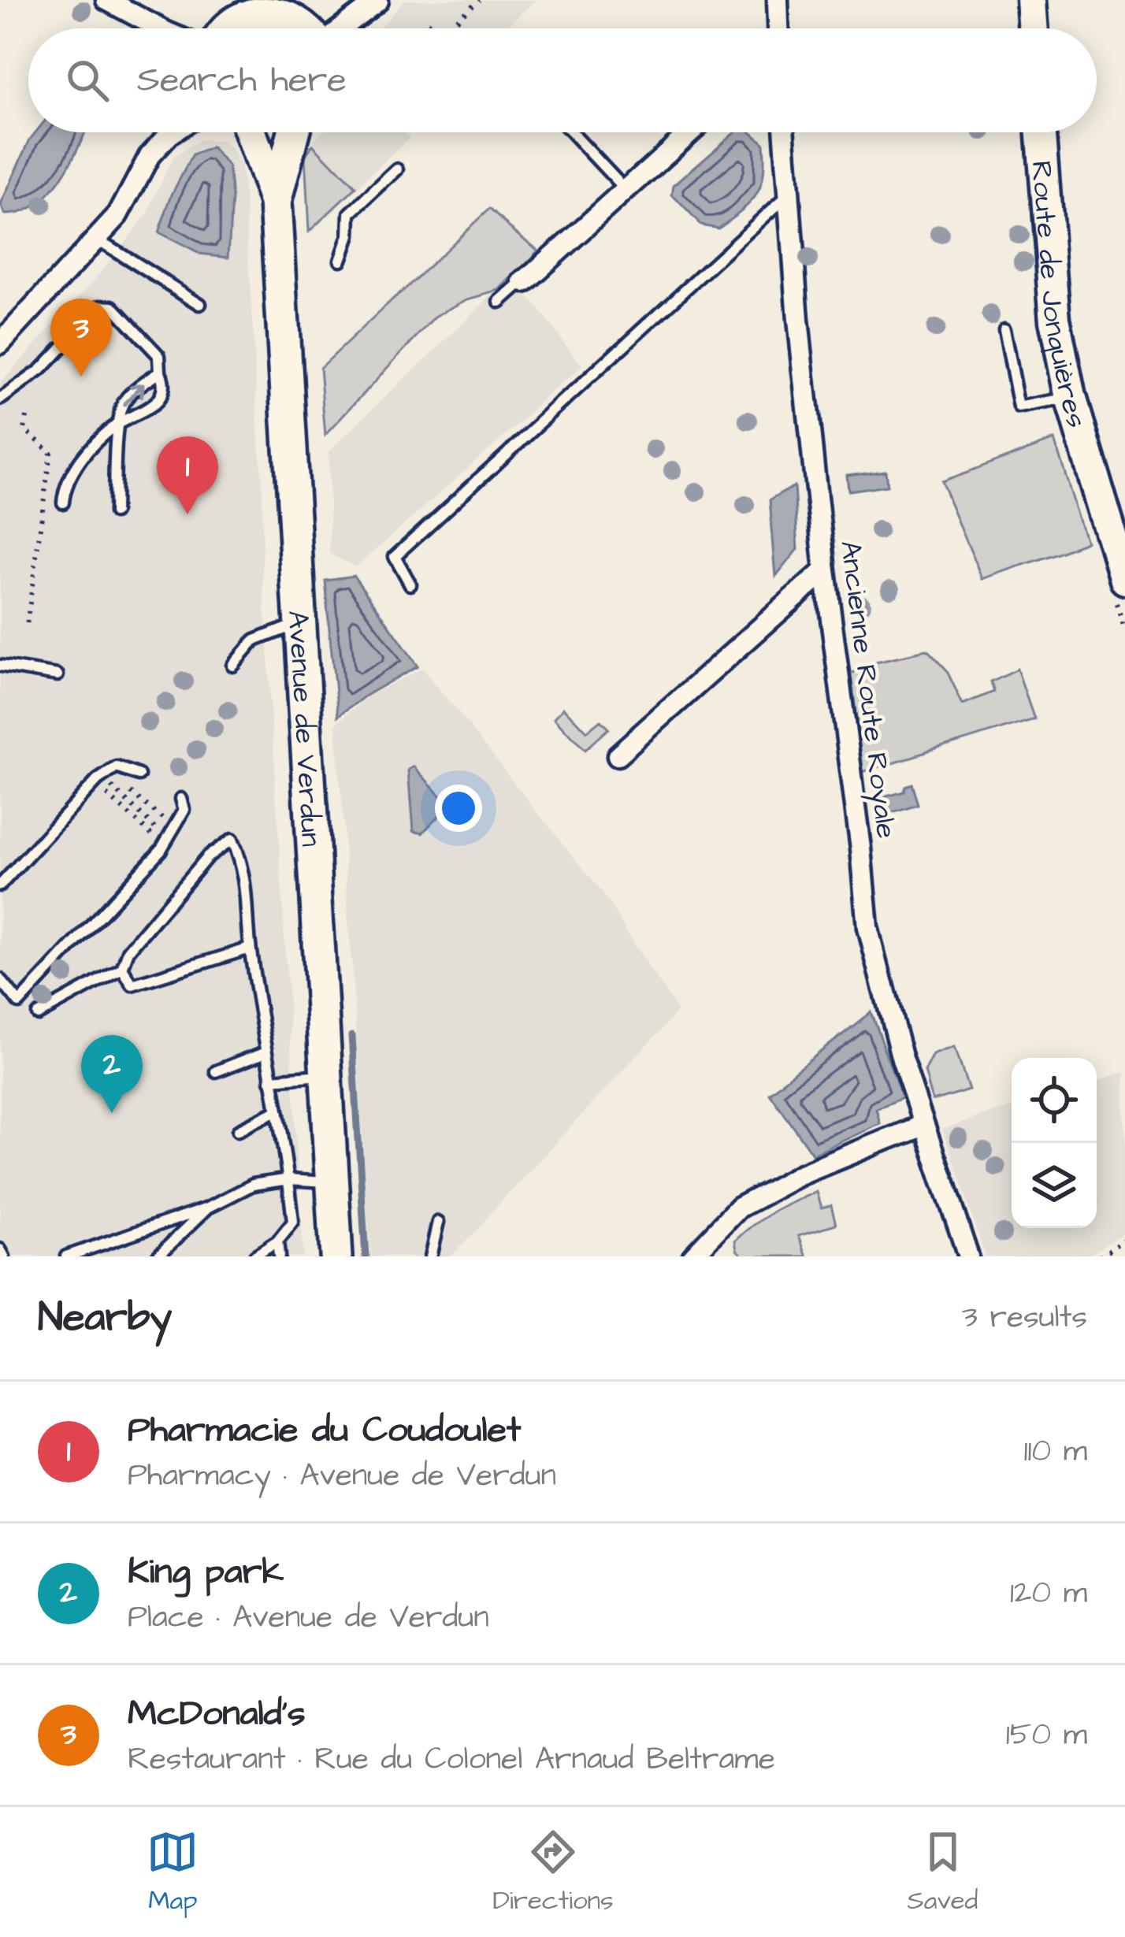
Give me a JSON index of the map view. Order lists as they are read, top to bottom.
{
  "streets": {
    "main road": ["Route de Jonquières", "Avenue de Verdun"],
    "street": ["Ancienne Route Royale"]
  },
  "page": {
    "search": "Search here",
    "pins": ["3", "1", "2"],
    "heading": ["Nearby", "3 results"],
    "list": [
      {
        "mark": "1",
        "name": "Pharmacie du Coudoulet",
        "note": "Pharmacy · Avenue de Verdun",
        "value": "110 m"
      },
      {
        "mark": "2",
        "name": "King park",
        "note": "Place · Avenue de Verdun",
        "value": "120 m"
      },
      {
        "mark": "3",
        "name": "McDonald's",
        "note": "Restaurant · Rue du Colonel Arnaud Beltrame",
        "value": "150 m"
      }
    ],
    "nav": ["Map", "Directions", "Saved"]
  }
}
